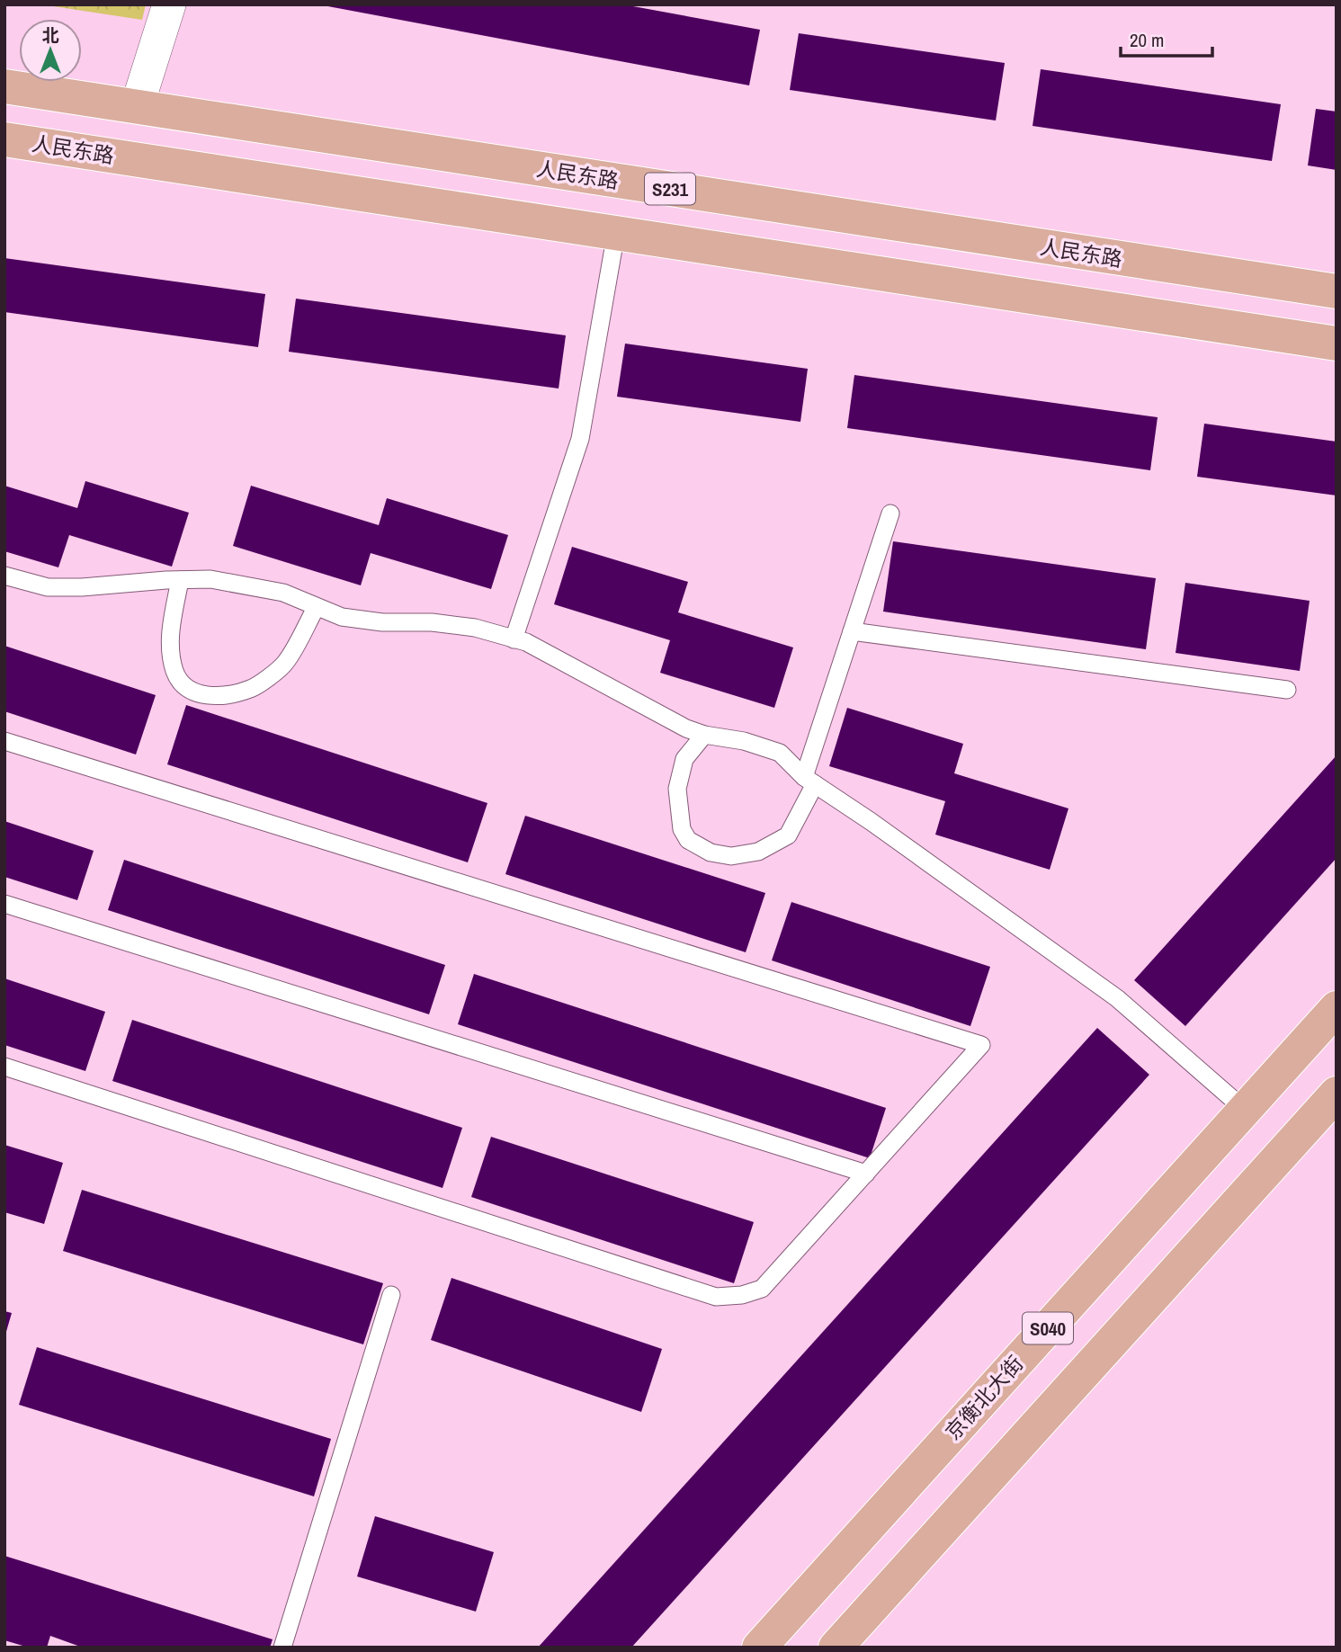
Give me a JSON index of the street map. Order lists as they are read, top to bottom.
{
  "streets": {
    "main road": [
      "人民东路",
      "S231",
      "S040",
      "京衡北大街"
    ]
  },
  "scale_bar": "20 m",
  "north": "top"
}
